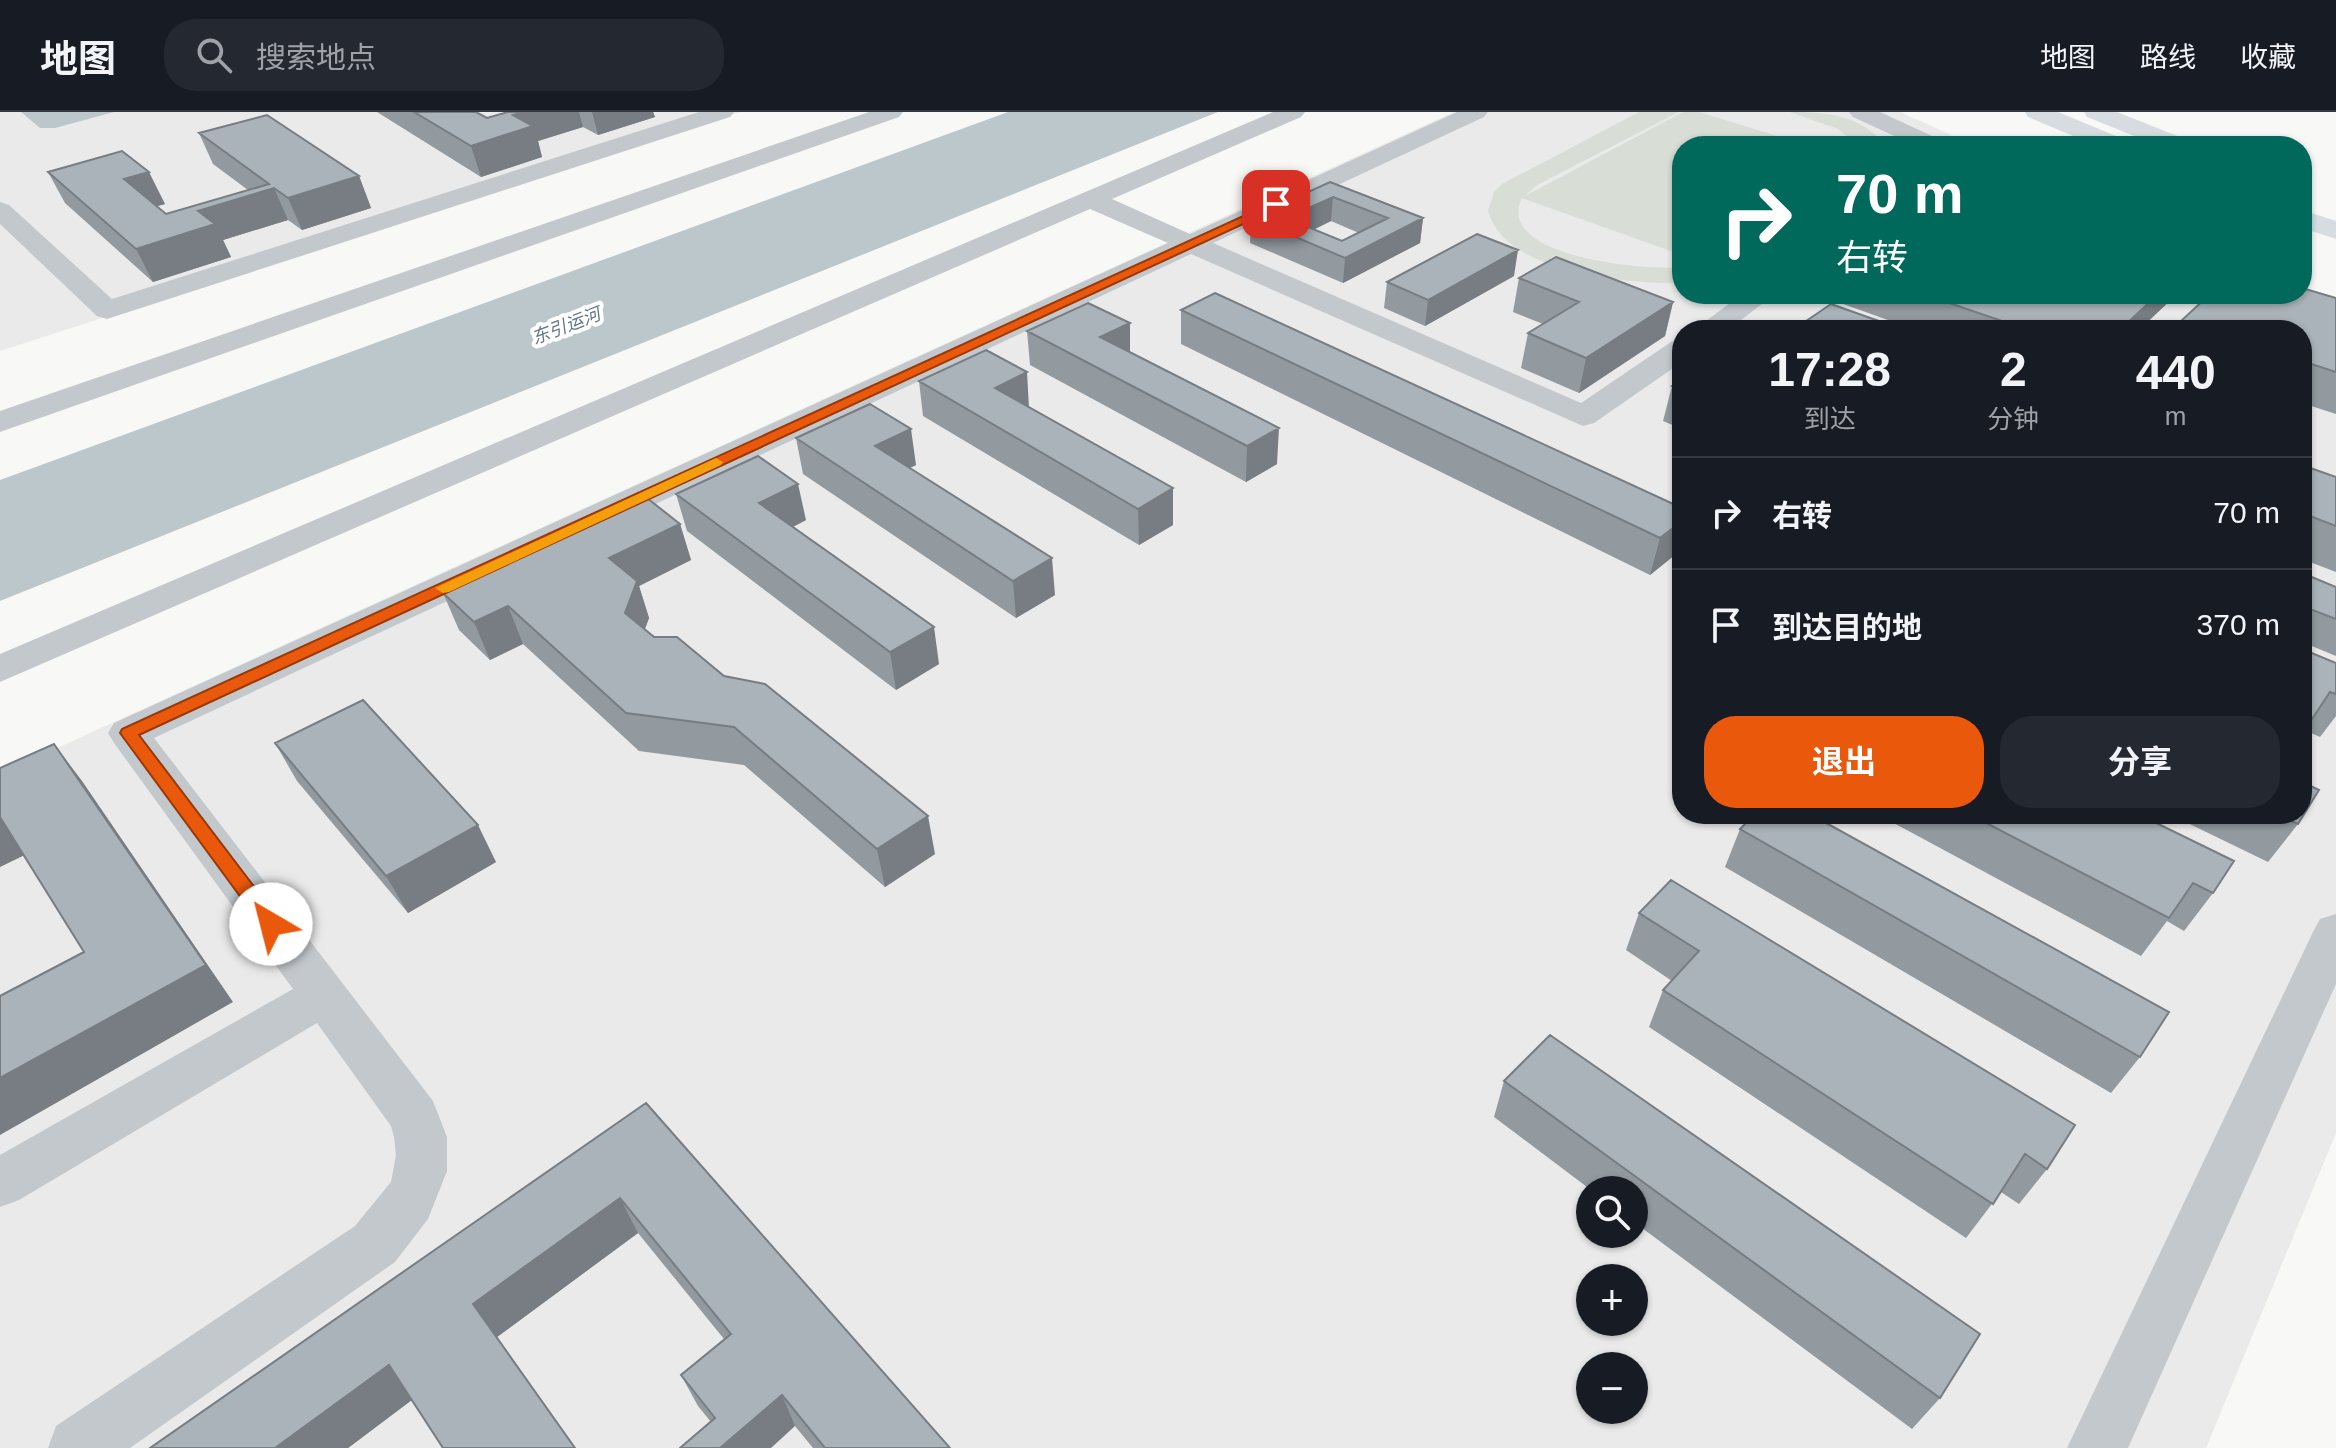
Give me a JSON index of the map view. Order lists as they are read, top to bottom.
{
  "water": ["东引运河"],
  "page": {
    "header": "地图",
    "search": "搜索地点",
    "nav": ["地图", "路线", "收藏"],
    "turn": ["70 m", "右转"],
    "eta": [
      "17:28",
      "到达",
      "2",
      "分钟",
      "440",
      "m"
    ],
    "list": [
      {
        "name": "右转",
        "value": "70 m"
      },
      {
        "name": "到达目的地",
        "value": "370 m"
      }
    ],
    "buttons": ["退出", "分享"],
    "map_buttons": ["+", "−"]
  }
}
